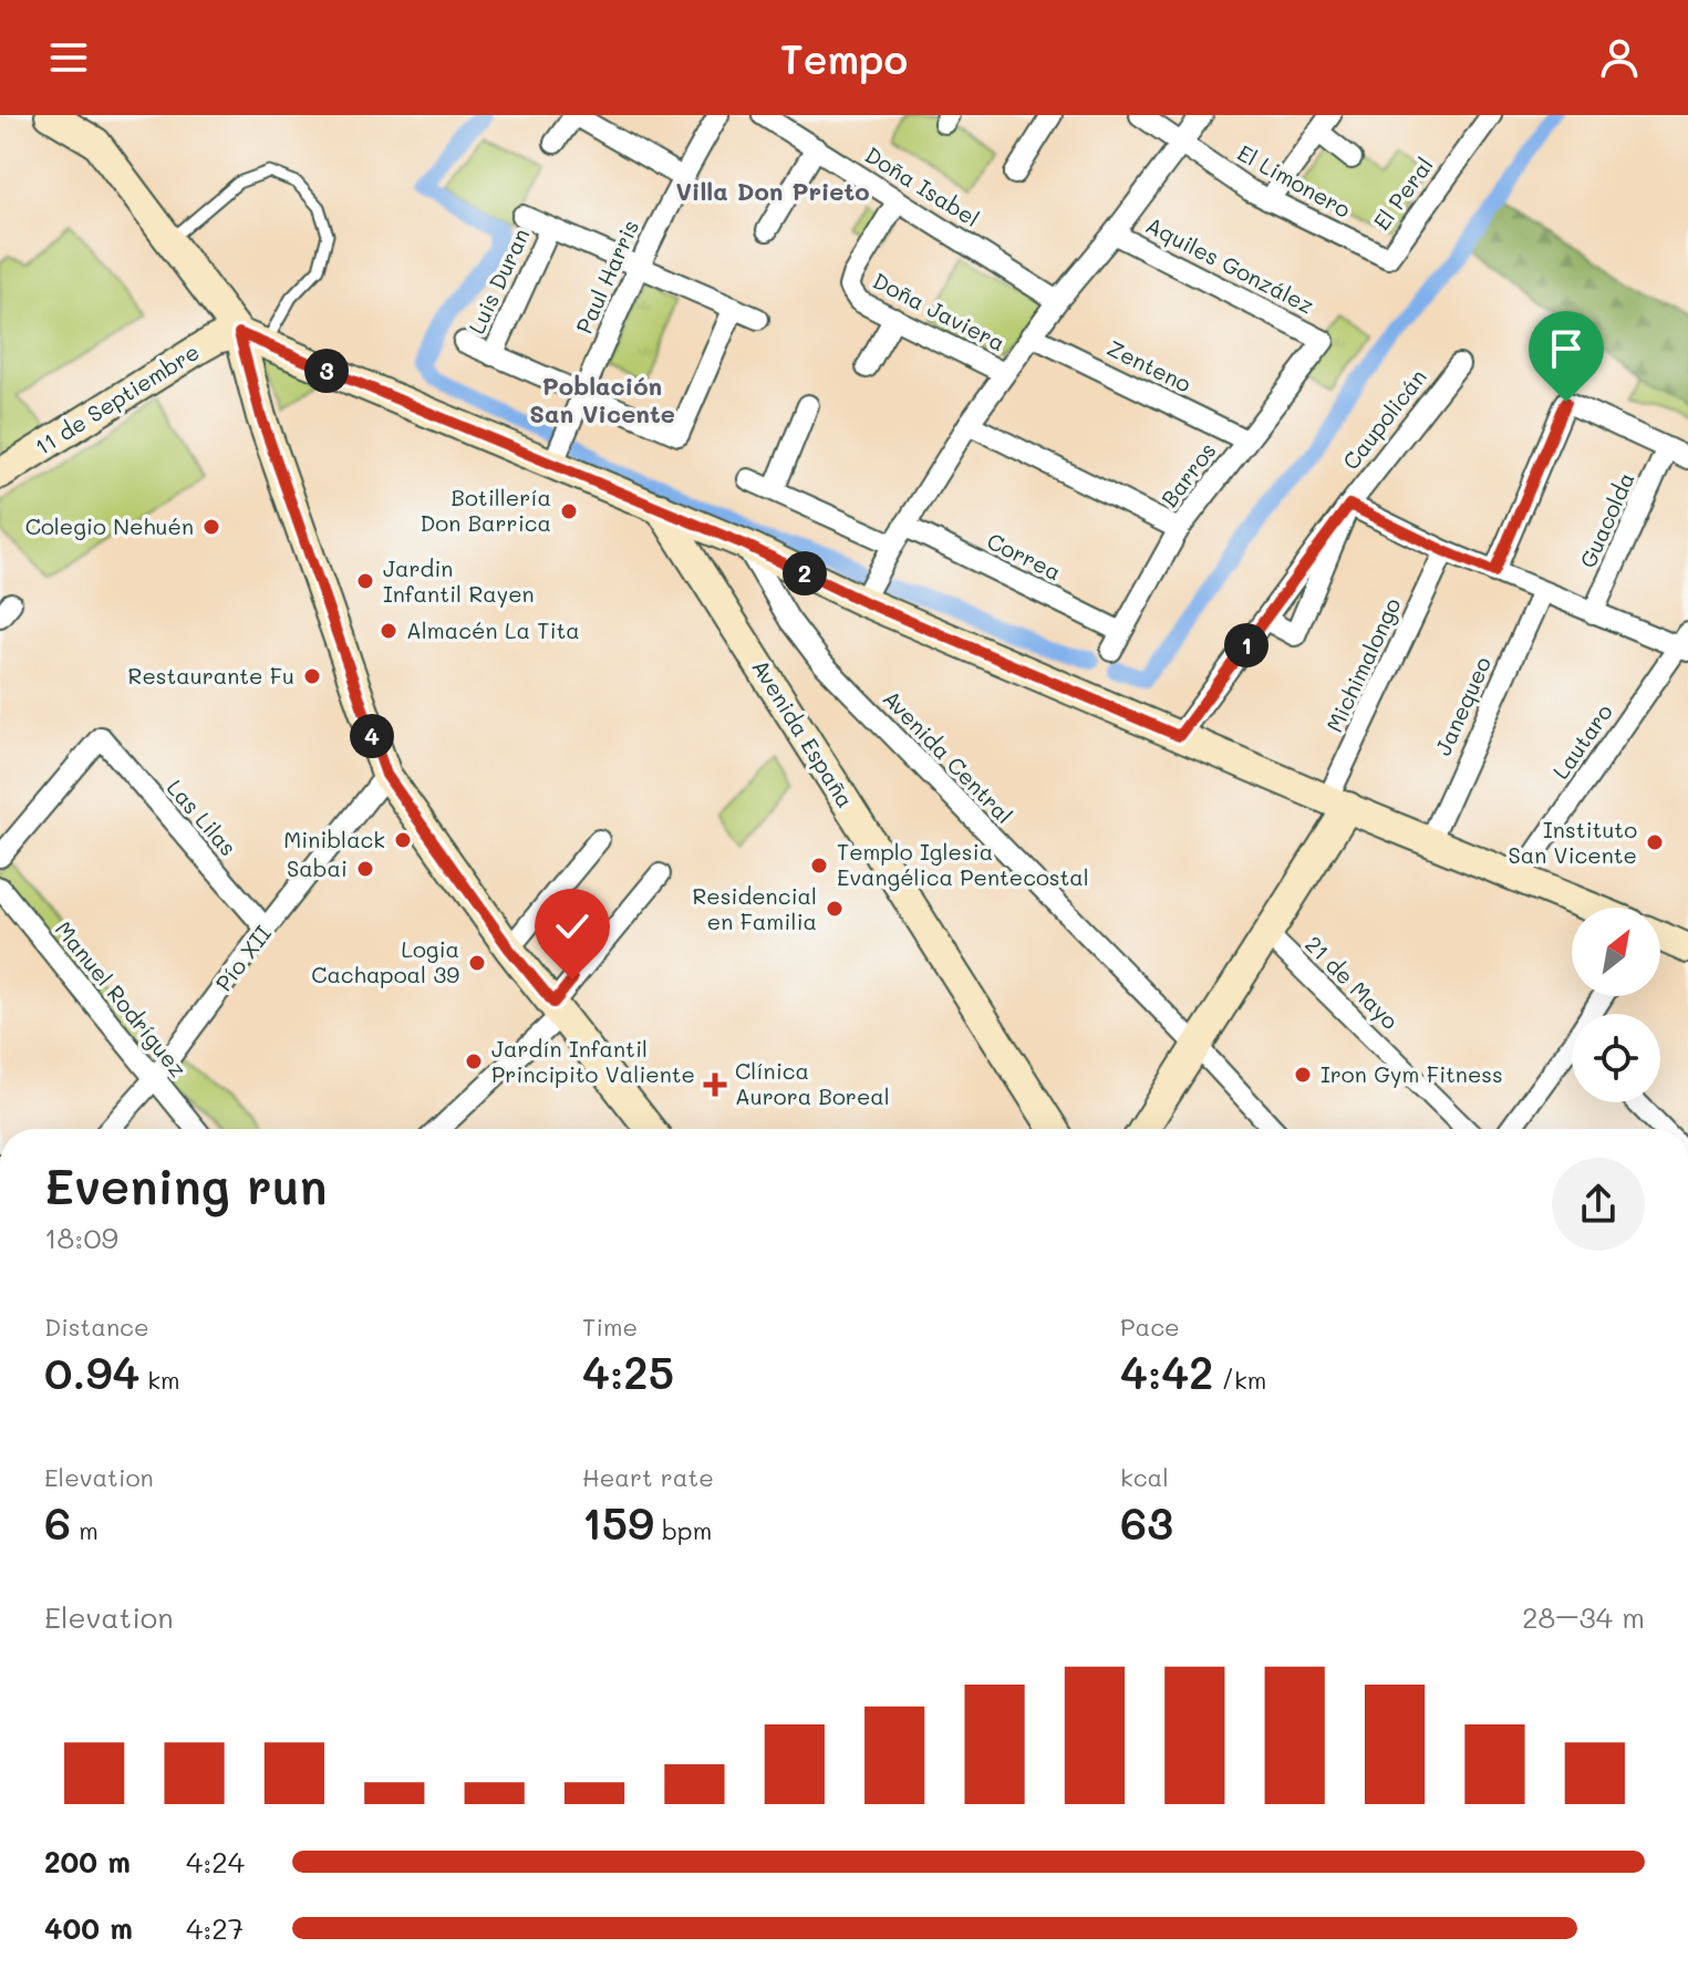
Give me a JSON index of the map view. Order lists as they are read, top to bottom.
{
  "streets": {
    "street": [
      "El Limonero",
      "Doña Isabel",
      "El Peral",
      "Aquiles González",
      "Paul Harris",
      "Luis Duran",
      "Doña Javiera",
      "Zenteno",
      "11 de Septiembre",
      "Caupolicán",
      "Barros",
      "Guacolda",
      "Correa",
      "Michimalongo",
      "Janequeo",
      "Avenida España",
      "Lautaro",
      "Avenida Central",
      "Las Lilas",
      "Pío XII",
      "21 de Mayo",
      "Manuel Rodríguez"
    ]
  },
  "crossings": [
    ["El Limonero", "El Peral"],
    ["Doña Isabel", "Doña Javiera"],
    ["Aquiles González", "Barros"],
    ["Zenteno", "Barros"],
    ["Barros", "Correa"],
    ["Las Lilas", "Pío XII"],
    ["Pío XII", "Manuel Rodríguez"]
  ],
  "districts": ["Villa Don Prieto", "Población San Vicente"],
  "places": {
    "other": [
      "Botillería Don Barrica",
      "Colegio Nehuén",
      "Jardin Infantil Rayen",
      "Almacén La Tita",
      "Restaurante Fu",
      "Miniblack",
      "Instituto San Vicente",
      "Templo Iglesia Evangélica Pentecostal",
      "Sabai",
      "Residencial en Familia",
      "Logia Cachapoal 39",
      "Jardín Infantil Principito Valiente",
      "Iron Gym Fitness"
    ],
    "health": ["Clínica Aurora Boreal"]
  },
  "north": "top right",
  "page": {
    "header": "Tempo",
    "pins": [
      "3",
      "2",
      "1",
      "4"
    ],
    "heading": ["Evening run", "18:09"],
    "stats": [
      ["Distance", "0.94 km"],
      ["Time", "4:25"],
      ["Pace", "4:42 /km"],
      ["Elevation", "6 m"],
      ["Heart rate", "159 bpm"],
      ["kcal", "63"]
    ],
    "chart": ["Elevation", "28–34 m"],
    "list": [
      {
        "name": "200 m",
        "note": "4:24"
      },
      {
        "name": "400 m",
        "note": "4:27"
      }
    ]
  }
}
